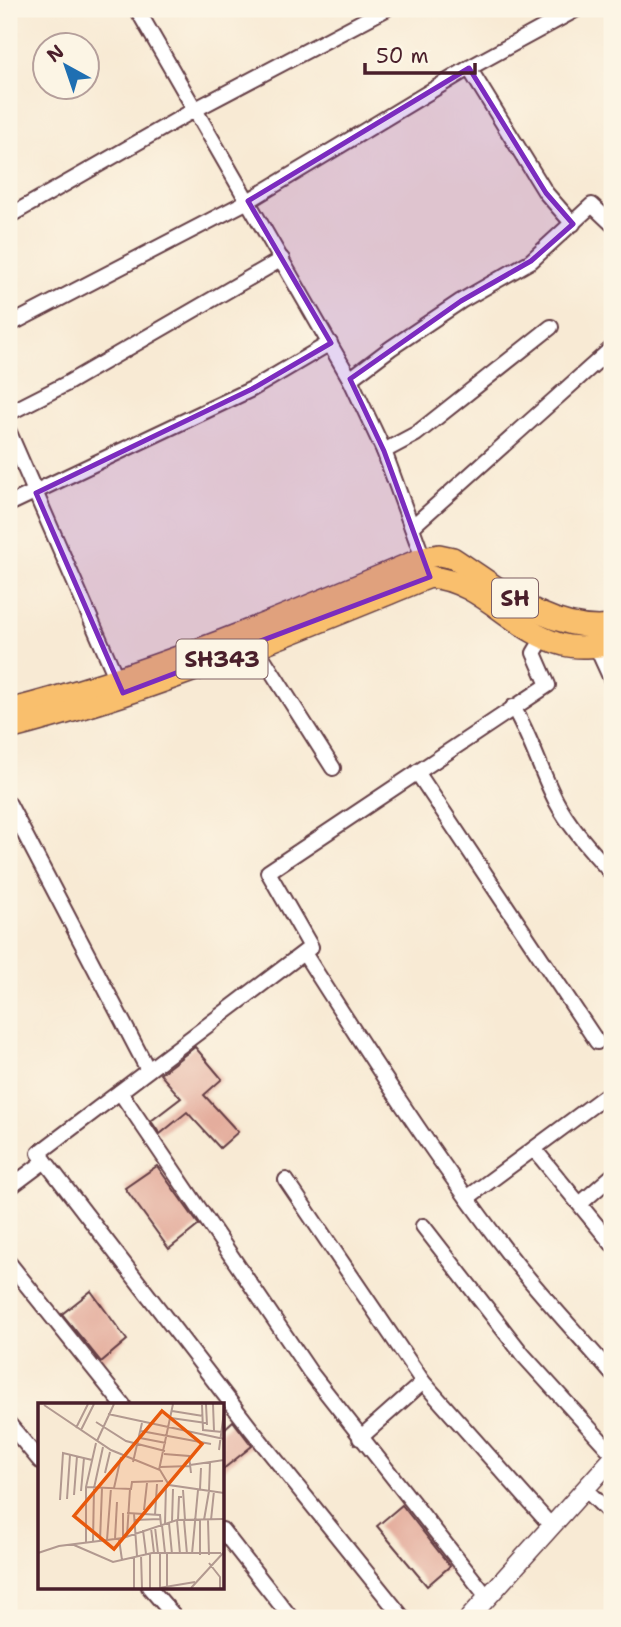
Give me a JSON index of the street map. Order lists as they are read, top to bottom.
{
  "streets": {
    "main road": ["SH", "SH343"]
  },
  "crossings": [
    ["SH", "SH343"]
  ],
  "scale_bar": "50 m",
  "north": "top left"
}
